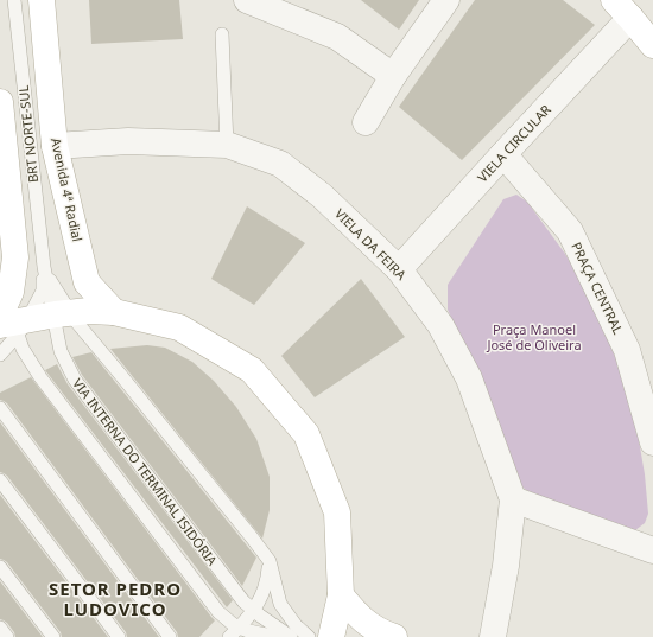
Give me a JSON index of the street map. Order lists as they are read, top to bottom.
{
  "streets": {
    "main road": ["Avenida 4ª Radial"],
    "street": ["VIELA CIRCULAR", "VIELA DA FEIRA", "PRAÇA CENTRAL"],
    "lane": ["BRT NORTE-SUL", "VIA INTERNA DO TERMINAL ISIDÓRIA"]
  },
  "crossings": [
    ["BRT NORTE-SUL", "VIA INTERNA DO TERMINAL ISIDÓRIA"],
    ["VIELA CIRCULAR", "VIELA DA FEIRA"],
    ["VIELA CIRCULAR", "PRAÇA CENTRAL"],
    ["Avenida 4ª Radial", "VIELA DA FEIRA"]
  ],
  "districts": ["SETOR PEDRO LUDOVICO"],
  "parks": ["Praça Manoel José de Oliveira"]
}
